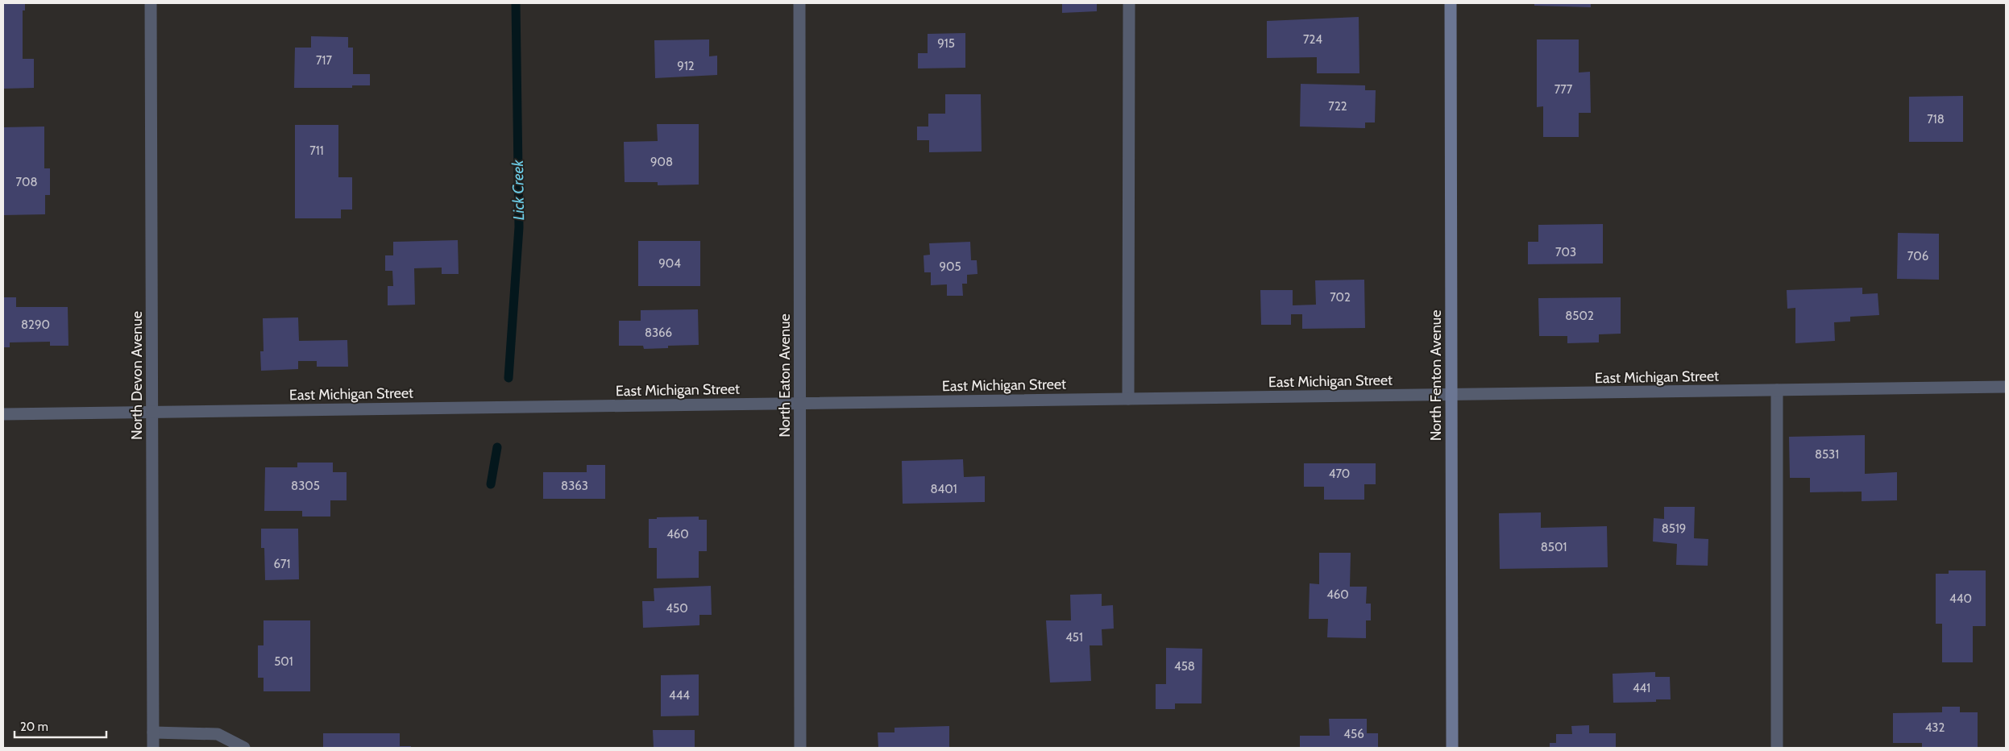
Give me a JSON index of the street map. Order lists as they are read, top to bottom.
{
  "streets": {
    "street": [
      "North Devon Avenue",
      "North Eaton Avenue",
      "North Fenton Avenue",
      "East Michigan Street"
    ]
  },
  "crossings": [
    ["North Devon Avenue", "East Michigan Street"],
    ["North Eaton Avenue", "East Michigan Street"],
    ["North Fenton Avenue", "East Michigan Street"]
  ],
  "water": ["Lick Creek"],
  "house_numbers": [
    "724",
    "915",
    "717",
    "912",
    "777",
    "722",
    "718",
    "711",
    "908",
    "708",
    "703",
    "706",
    "904",
    "905",
    "702",
    "8502",
    "8290",
    "8366",
    "8531",
    "470",
    "8305",
    "8363",
    "8401",
    "8519",
    "460",
    "8501",
    "671",
    "460",
    "440",
    "450",
    "451",
    "501",
    "458",
    "441",
    "444",
    "432",
    "456"
  ],
  "scale_bar": "20 m"
}
